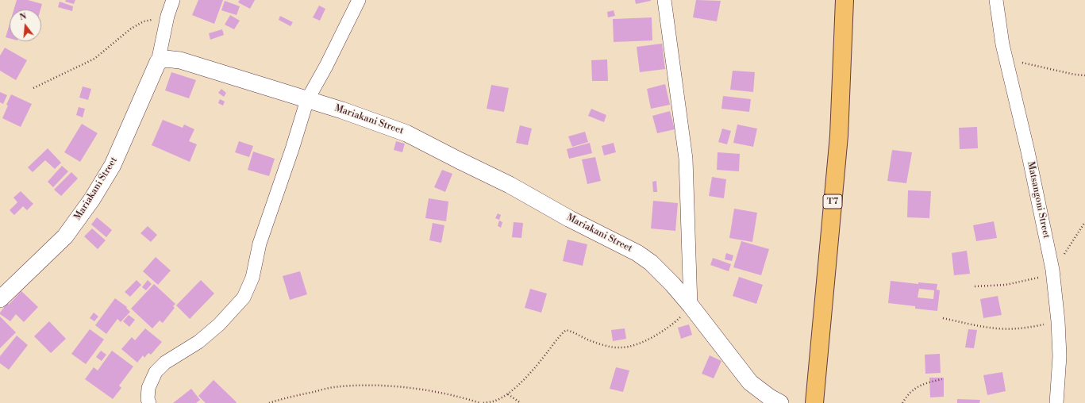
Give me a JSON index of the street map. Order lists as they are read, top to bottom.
{
  "streets": {
    "highway": ["T7"],
    "street": ["Mariakani Street", "Matsangoni Street"]
  },
  "north": "top"
}
